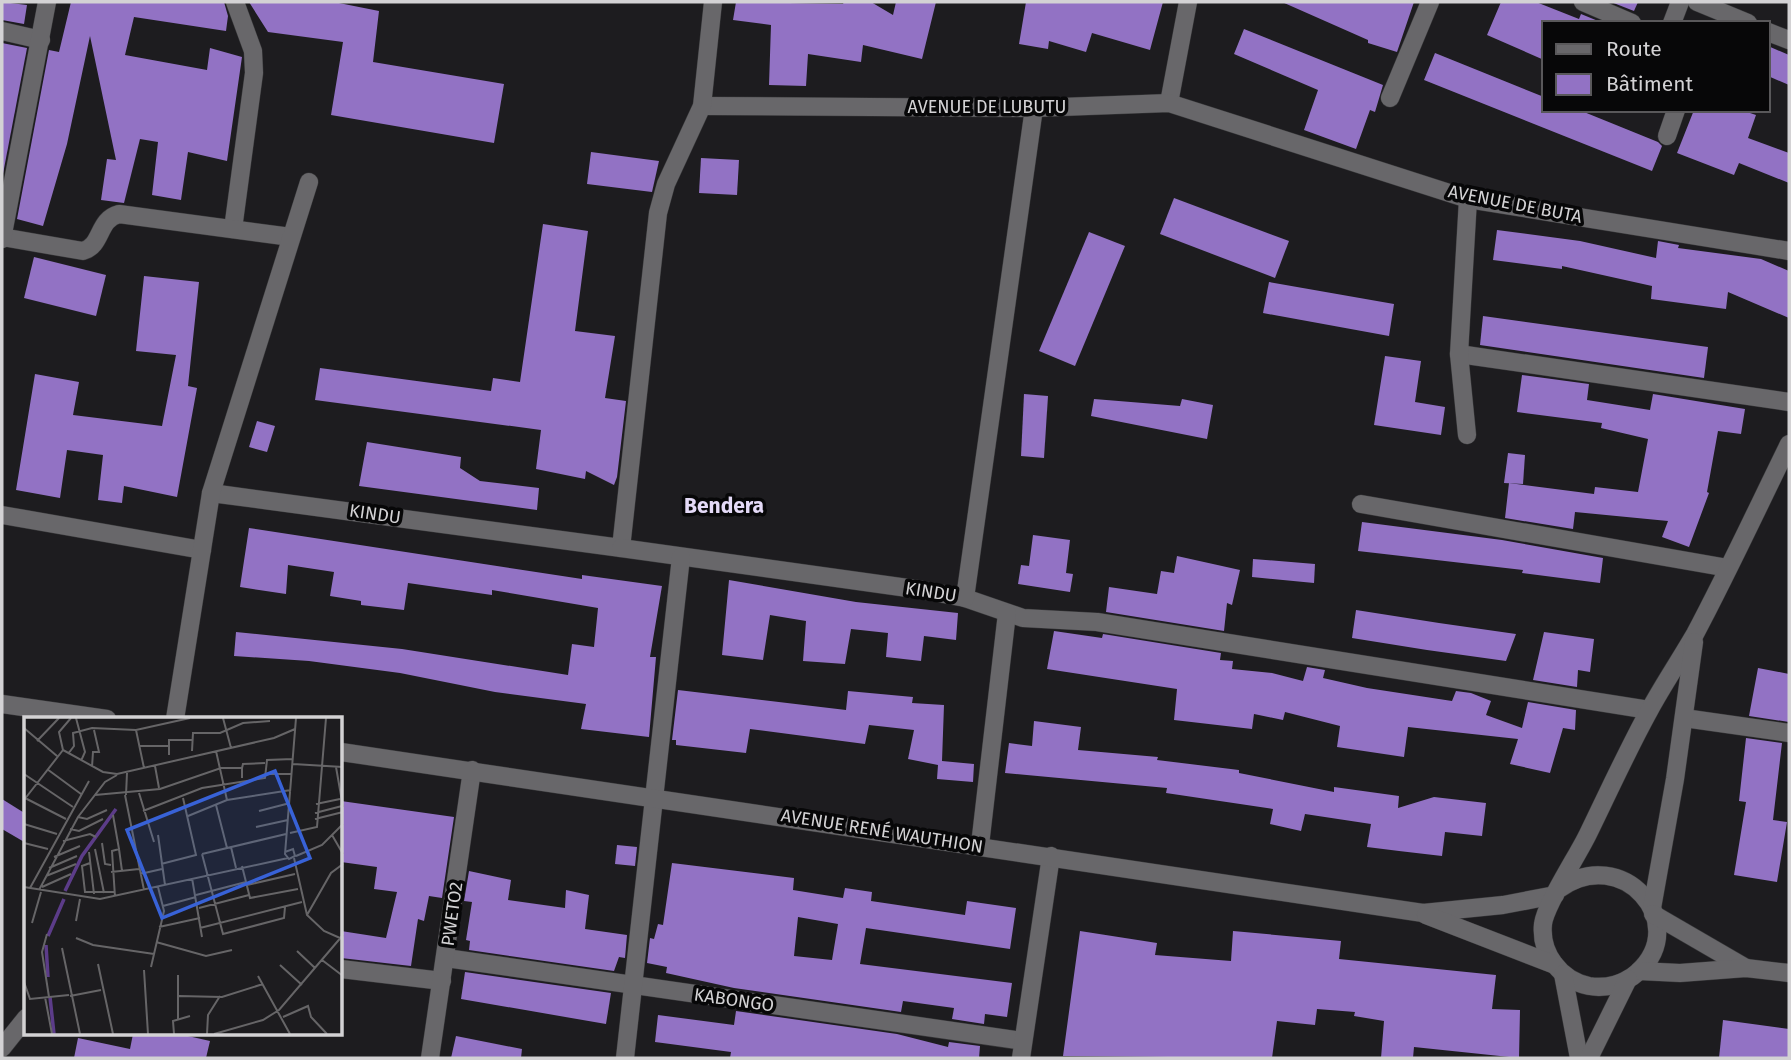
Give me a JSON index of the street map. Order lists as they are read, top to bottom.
{
  "streets": {
    "street": [
      "AVENUE DE LUBUTU",
      "AVENUE DE BUTA",
      "KINDU",
      "AVENUE RENÉ WAUTHION",
      "PWETO2",
      "KABONGO"
    ]
  },
  "crossings": [
    ["AVENUE DE LUBUTU", "AVENUE DE BUTA"],
    ["AVENUE RENÉ WAUTHION", "PWETO2"],
    ["PWETO2", "KABONGO"]
  ],
  "districts": ["Bendera"],
  "legend": ["Route", "Bâtiment"]
}
